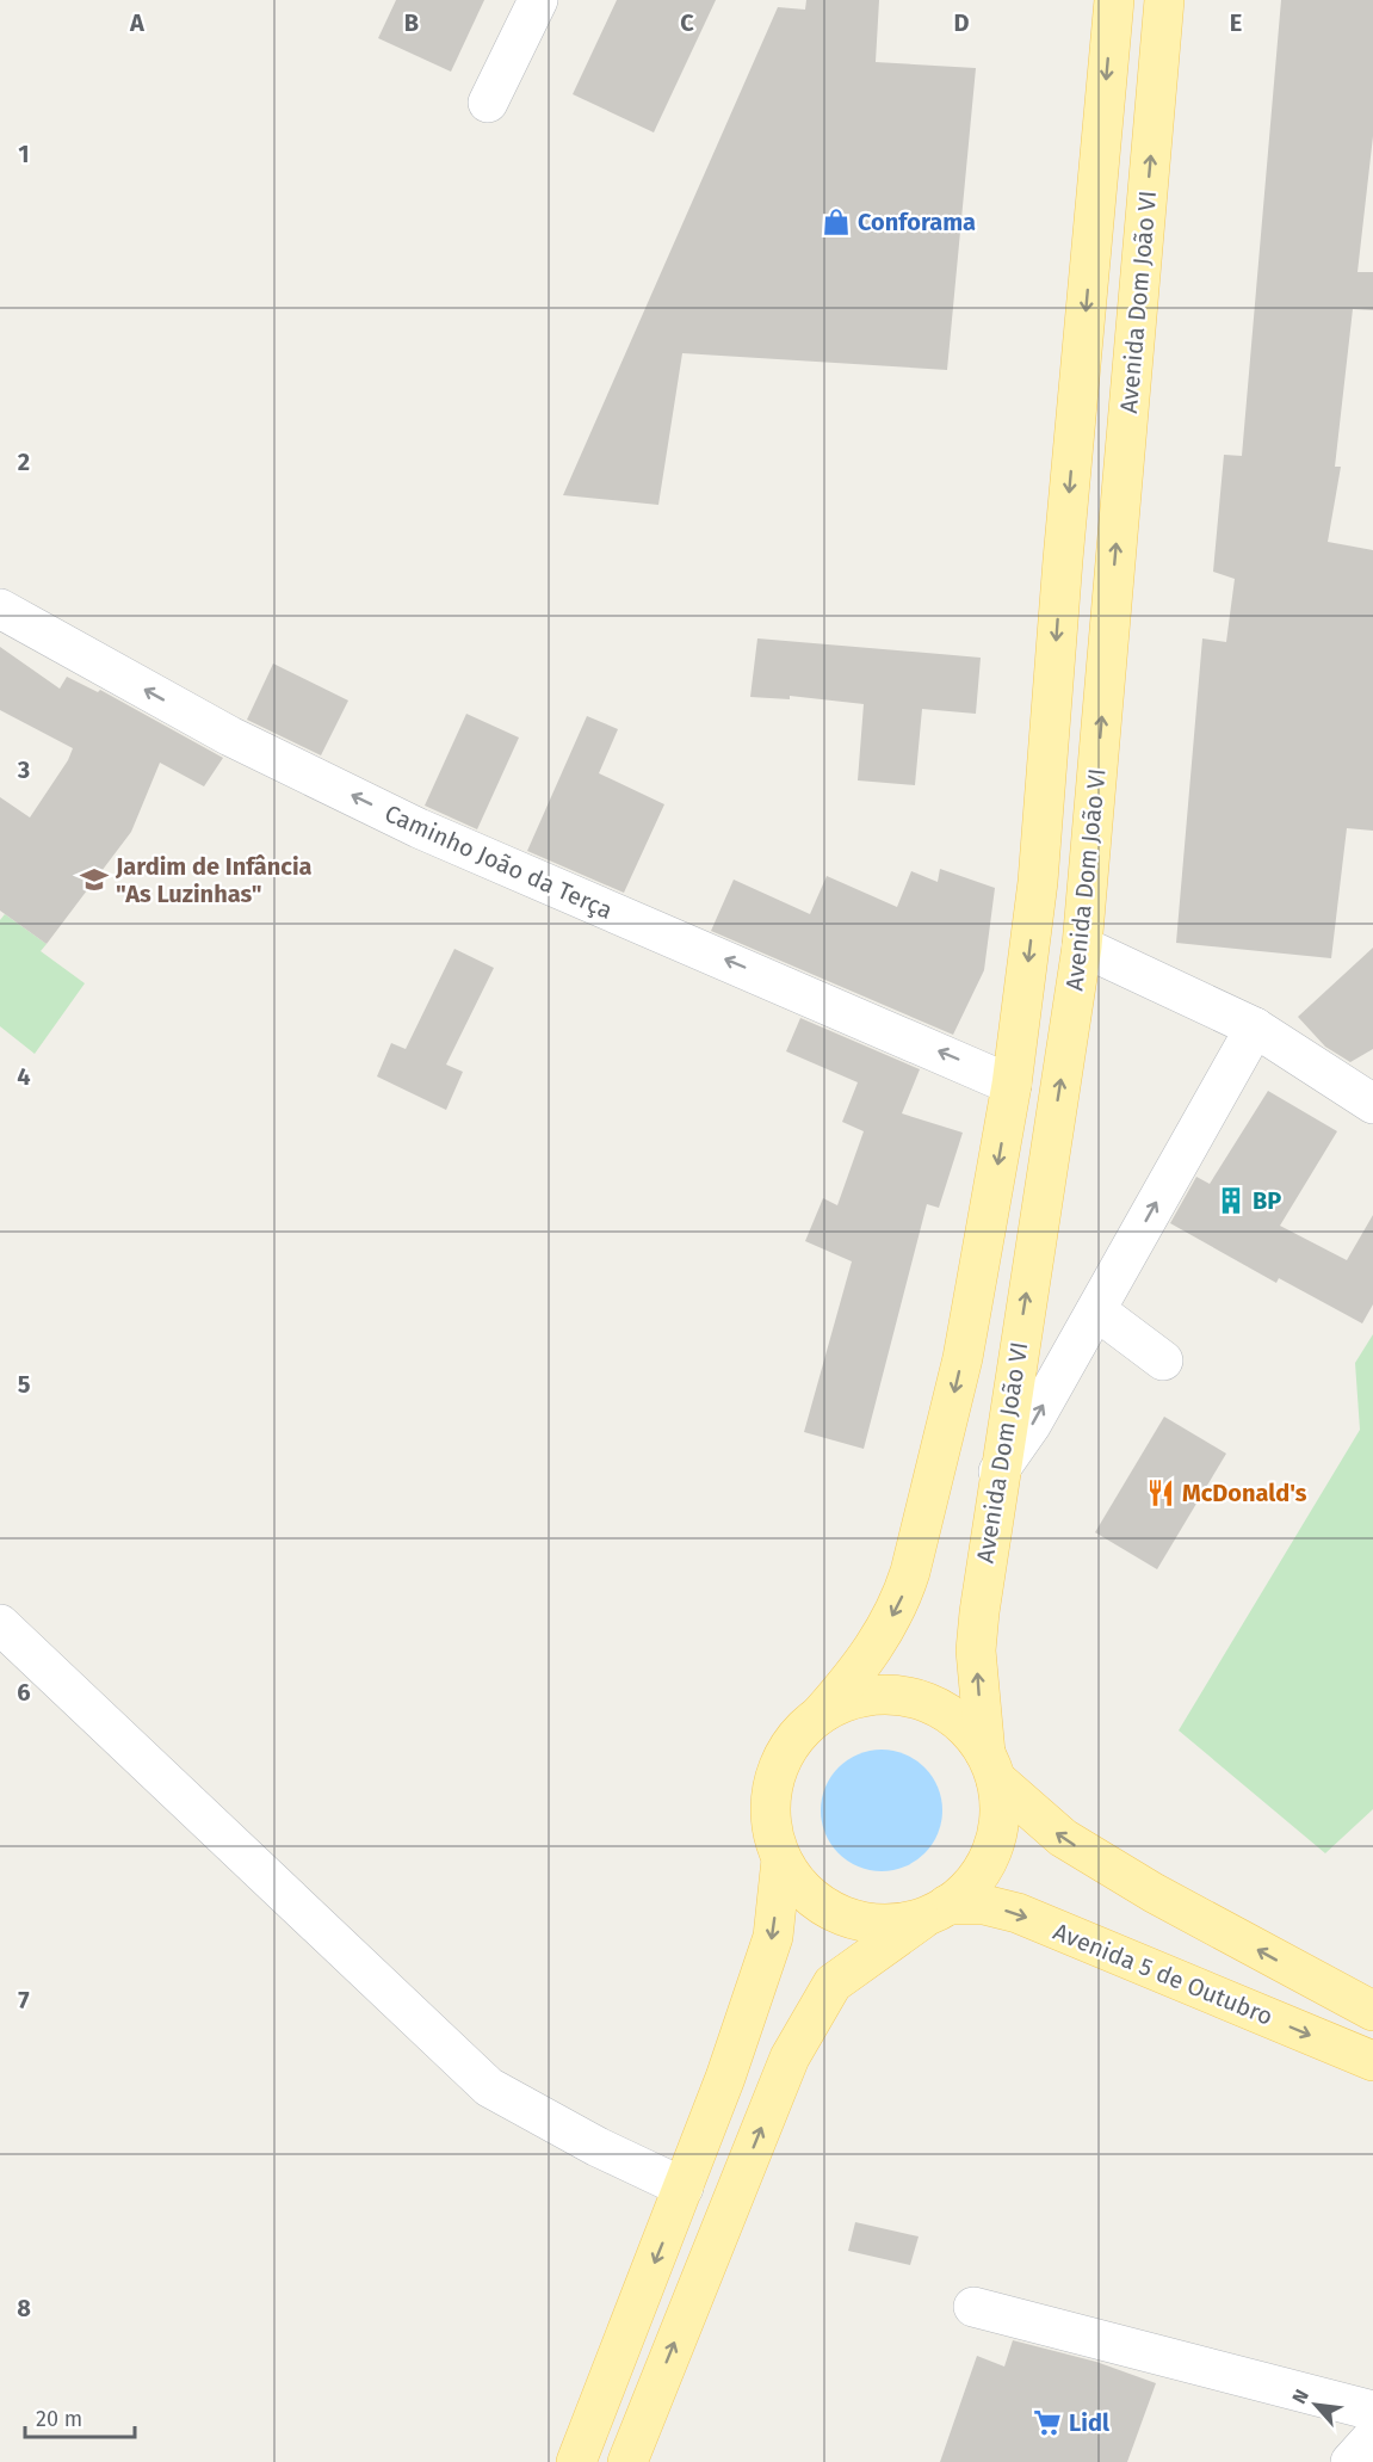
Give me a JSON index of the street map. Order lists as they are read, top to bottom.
{
  "streets": {
    "main road": ["Avenida Dom João VI", "Avenida 5 de Outubro"],
    "street": ["Caminho João da Terça"]
  },
  "crossings": [
    ["Avenida Dom João VI", "Caminho João da Terça"],
    ["Avenida Dom João VI", "Avenida 5 de Outubro"]
  ],
  "one_way": ["Caminho João da Terça"],
  "places": {
    "shop": ["Conforama"],
    "school or university": ["Jardim de Infância \"As Luzinhas\""],
    "building": ["BP"],
    "restaurant": ["McDonald's"],
    "supermarket": ["Lidl"]
  },
  "scale_bar": "20 m",
  "north": "top left",
  "grid": {
    "columns": [
      "A",
      "B",
      "C",
      "D",
      "E"
    ],
    "rows": [
      "1",
      "2",
      "3",
      "4",
      "5",
      "6",
      "7",
      "8"
    ]
  }
}
